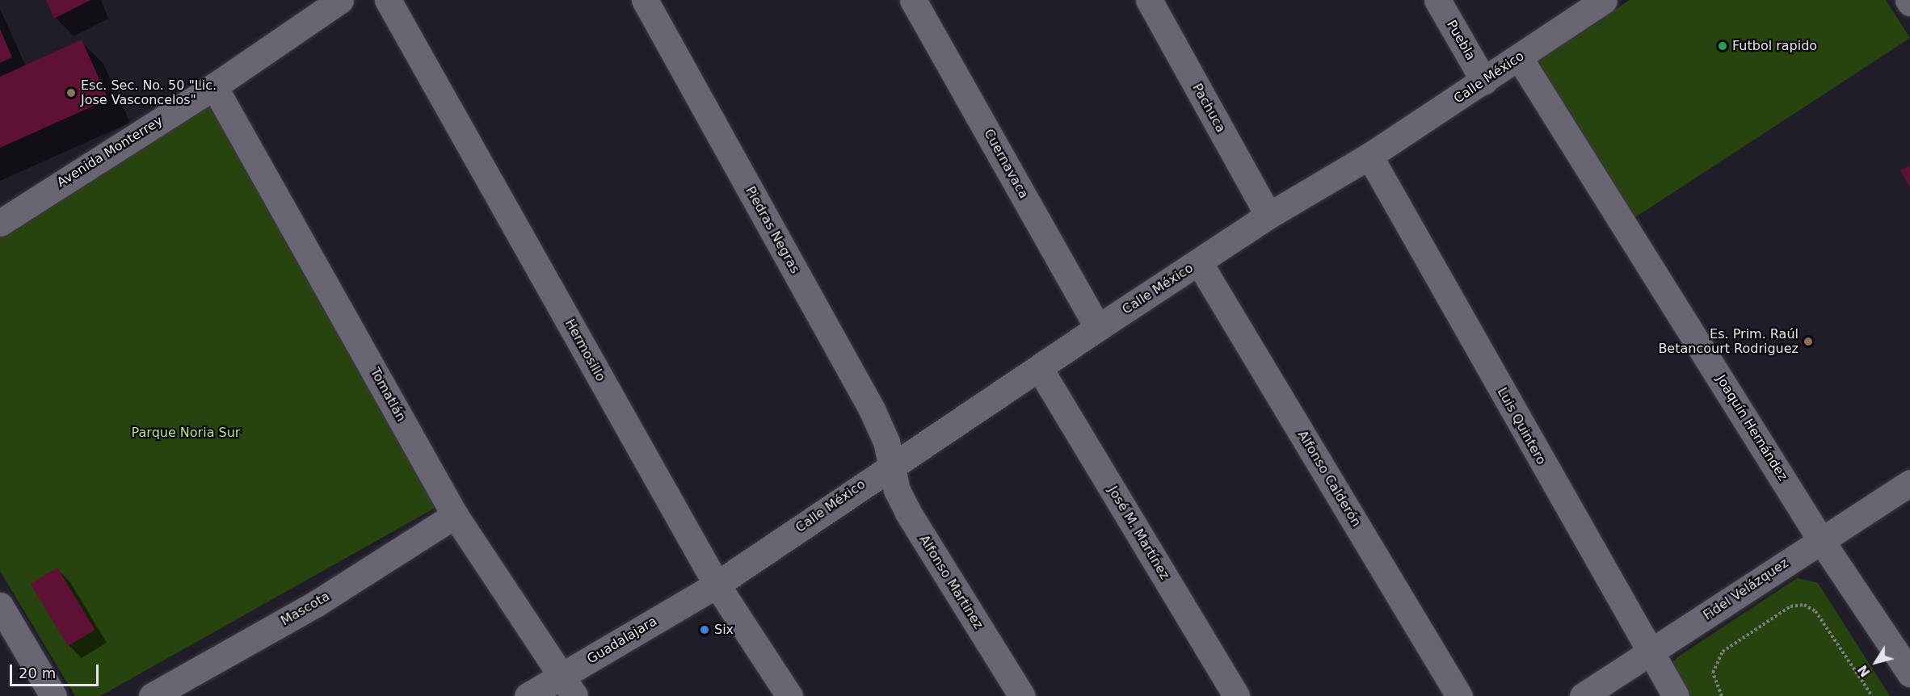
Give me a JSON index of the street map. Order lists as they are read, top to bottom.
{
  "streets": {
    "street": [
      "Puebla",
      "Calle México",
      "Pachuca",
      "Avenida Monterrey",
      "Cuernavaca",
      "Piedras Negras",
      "Hermosillo",
      "Tomatlán",
      "Luis Quintero",
      "Joaquín Hernández",
      "Alfonso Calderón",
      "José M. Martínez",
      "Alfonso Martinez",
      "Fidel Velázquez",
      "Mascota",
      "Guadalajara"
    ]
  },
  "crossings": [
    ["Puebla", "Calle México"],
    ["Calle México", "Pachuca"],
    ["Calle México", "Cuernavaca"],
    ["Calle México", "Piedras Negras"],
    ["Calle México", "Hermosillo"],
    ["Calle México", "Luis Quintero"],
    ["Calle México", "Joaquín Hernández"],
    ["Calle México", "Alfonso Calderón"],
    ["Calle México", "José M. Martínez"],
    ["Calle México", "Alfonso Martinez"],
    ["Calle México", "Guadalajara"],
    ["Avenida Monterrey", "Tomatlán"],
    ["Piedras Negras", "Alfonso Martinez"],
    ["Hermosillo", "Guadalajara"],
    ["Tomatlán", "Mascota"],
    ["Tomatlán", "Guadalajara"],
    ["Luis Quintero", "Fidel Velázquez"],
    ["Joaquín Hernández", "Fidel Velázquez"]
  ],
  "parks": ["Parque Noria Sur"],
  "places": [
    "Futbol rapido",
    "Esc. Sec. No. 50 \"Lic. Jose Vasconcelos\"",
    "Es. Prim. Raúl Betancourt Rodriguez",
    "Six"
  ],
  "scale_bar": "20 m",
  "north": "bottom left"
}
